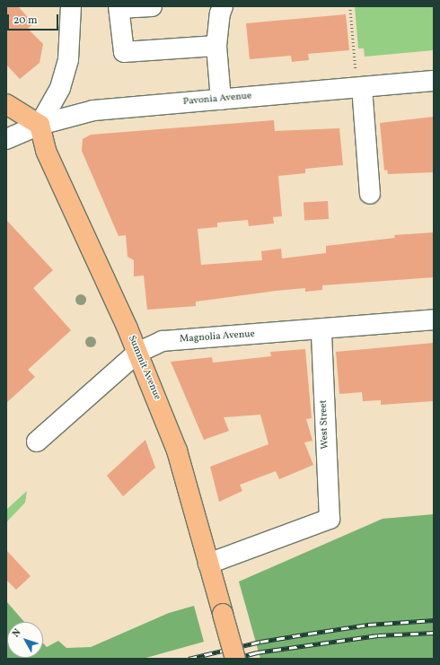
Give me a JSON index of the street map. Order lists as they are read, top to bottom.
{
  "streets": {
    "main road": ["Summit Avenue"],
    "street": ["Pavonia Avenue", "Magnolia Avenue", "West Street"]
  },
  "crossings": [
    ["Pavonia Avenue", "Summit Avenue"],
    ["Magnolia Avenue", "Summit Avenue"],
    ["Magnolia Avenue", "West Street"],
    ["Summit Avenue", "West Street"]
  ],
  "scale_bar": "20 m",
  "north": "top left"
}
